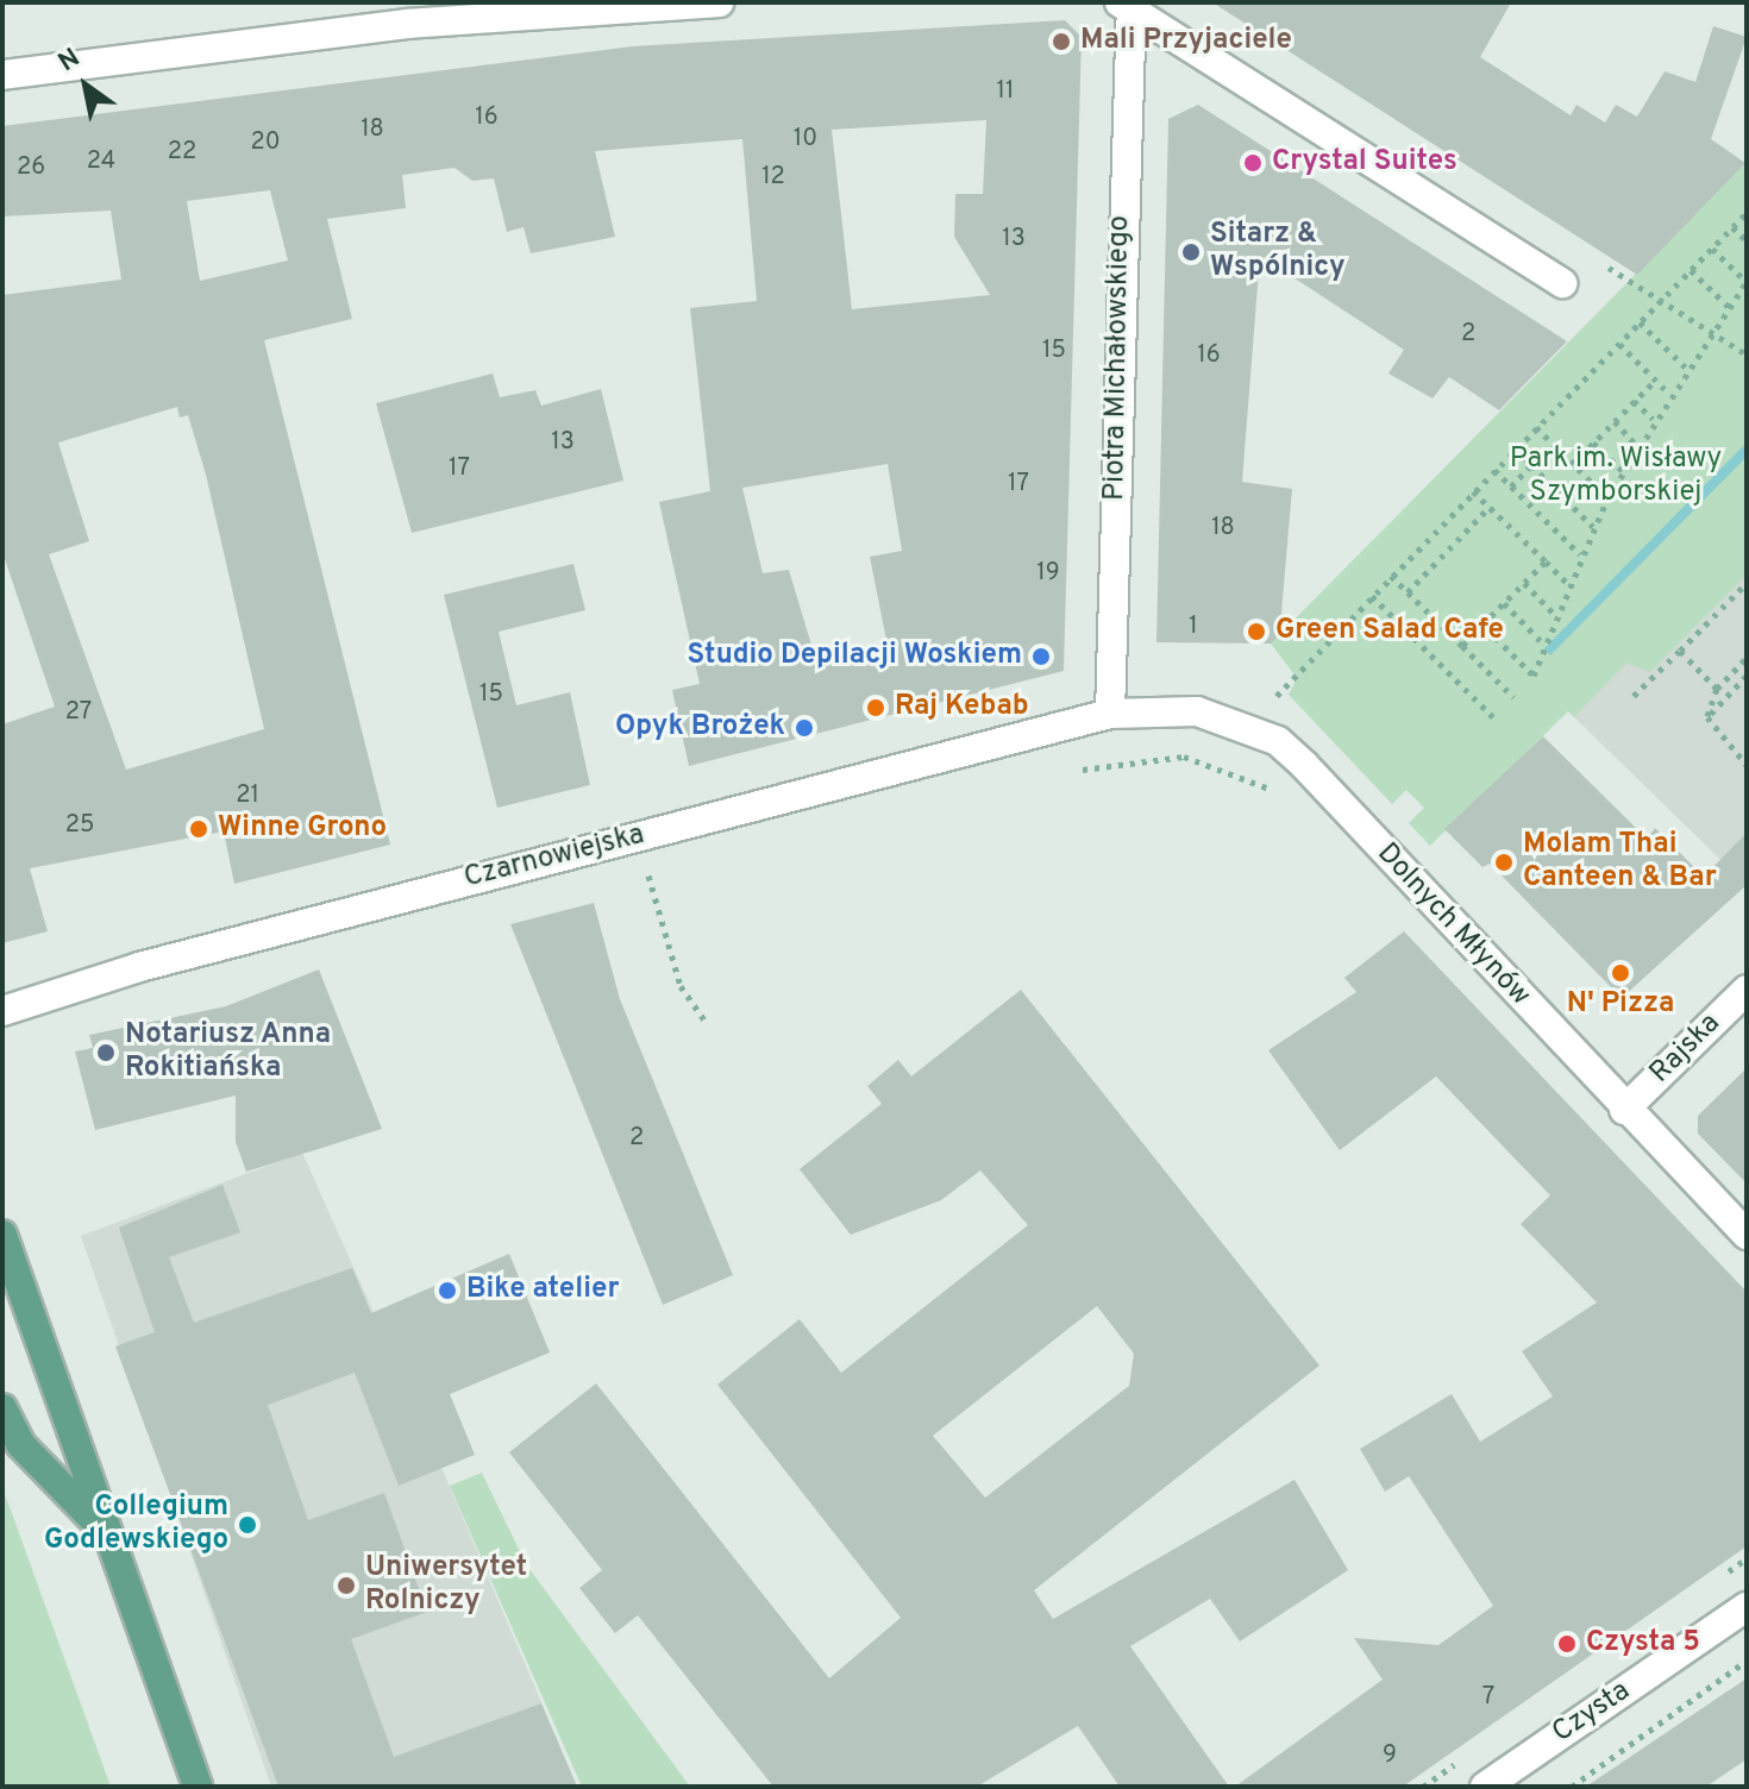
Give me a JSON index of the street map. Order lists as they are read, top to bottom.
{
  "streets": {
    "street": [
      "Piotra Michałowskiego",
      "Czarnowiejska",
      "Dolnych Młynów",
      "Rajska",
      "Czysta"
    ]
  },
  "crossings": [
    ["Piotra Michałowskiego", "Czarnowiejska"],
    ["Piotra Michałowskiego", "Dolnych Młynów"],
    ["Czarnowiejska", "Dolnych Młynów"],
    ["Dolnych Młynów", "Rajska"]
  ],
  "parks": ["Park im. Wisławy Szymborskiej"],
  "places": [
    "Mali Przyjaciele",
    "Crystal Suites",
    "Sitarz & Wspólnicy",
    "Green Salad Cafe",
    "Studio Depilacji Woskiem",
    "Raj Kebab",
    "Opyk Brożek",
    "Winne Grono",
    "Molam Thai Canteen & Bar",
    "N' Pizza",
    "Notariusz Anna Rokitiańska",
    "Bike atelier",
    "Collegium Godlewskiego",
    "Uniwersytet Rolniczy",
    "Czysta 5"
  ],
  "house_numbers": [
    "11",
    "16",
    "18",
    "10",
    "20",
    "22",
    "24",
    "26",
    "12",
    "13",
    "2",
    "15",
    "16",
    "13",
    "17",
    "17",
    "18",
    "19",
    "1",
    "15",
    "27",
    "21",
    "25",
    "2",
    "7",
    "9"
  ],
  "north": "top left"
}
